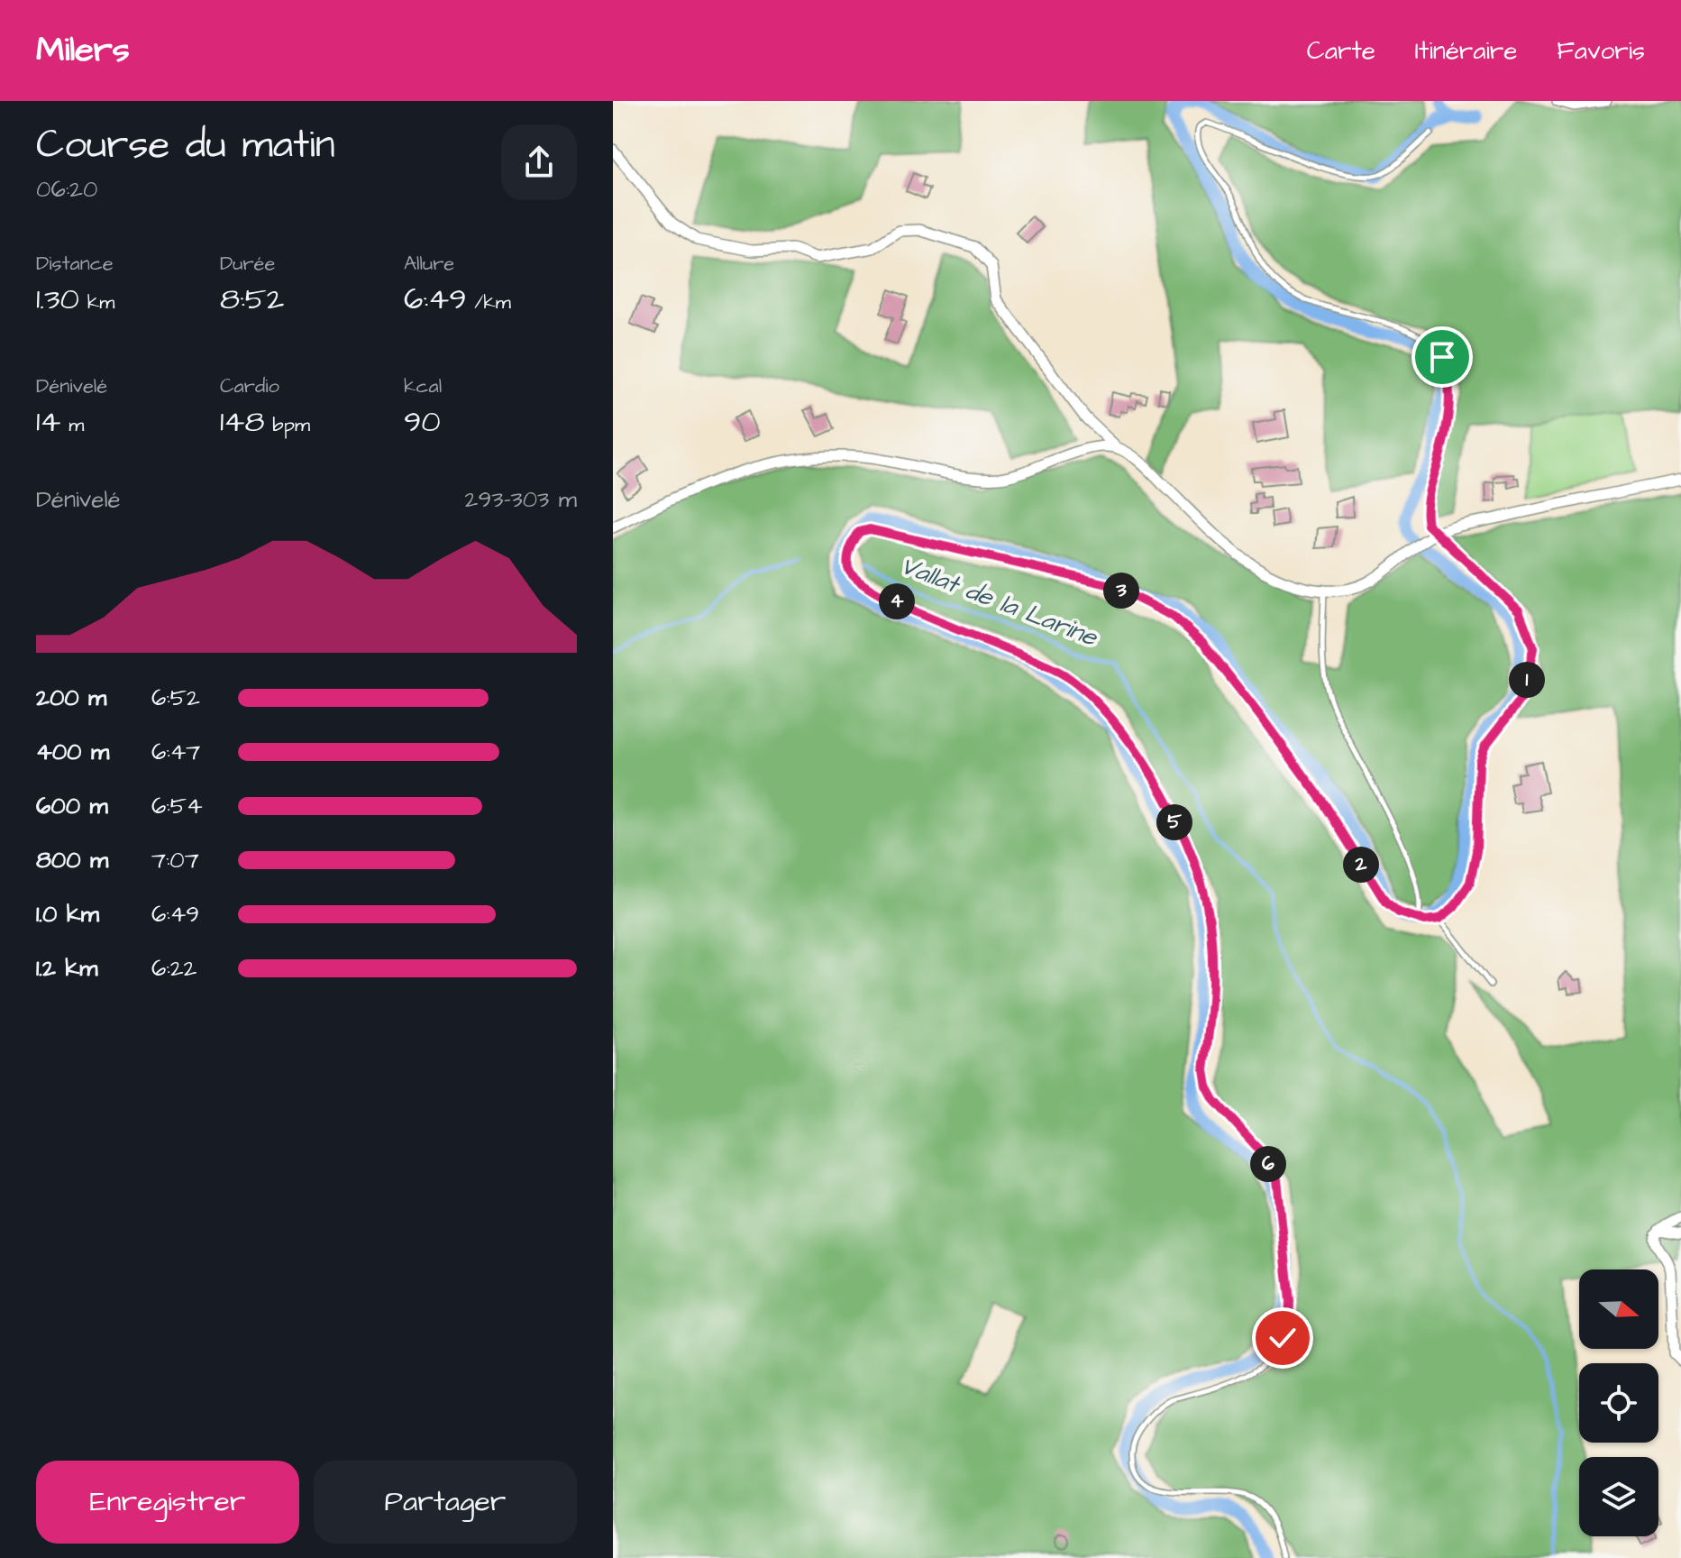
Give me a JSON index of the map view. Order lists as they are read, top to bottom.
{
  "water": ["Vallat de la Larine"],
  "north": "right",
  "page": {
    "header": "Milers",
    "nav": ["Carte", "Itinéraire", "Favoris"],
    "heading": ["Course du matin", "06:20"],
    "stats": [
      ["Distance", "1.30 km"],
      ["Durée", "8:52"],
      ["Allure", "6:49 /km"],
      ["Dénivelé", "14 m"],
      ["Cardio", "148 bpm"],
      ["kcal", "90"]
    ],
    "chart": ["Dénivelé", "293–303 m"],
    "pins": [
      "3",
      "4",
      "1",
      "5",
      "2",
      "6"
    ],
    "list": [
      {
        "name": "200 m",
        "note": "6:52"
      },
      {
        "name": "400 m",
        "note": "6:47"
      },
      {
        "name": "600 m",
        "note": "6:54"
      },
      {
        "name": "800 m",
        "note": "7:07"
      },
      {
        "name": "1.0 km",
        "note": "6:49"
      },
      {
        "name": "1.2 km",
        "note": "6:22"
      }
    ],
    "buttons": ["Enregistrer", "Partager"]
  }
}
